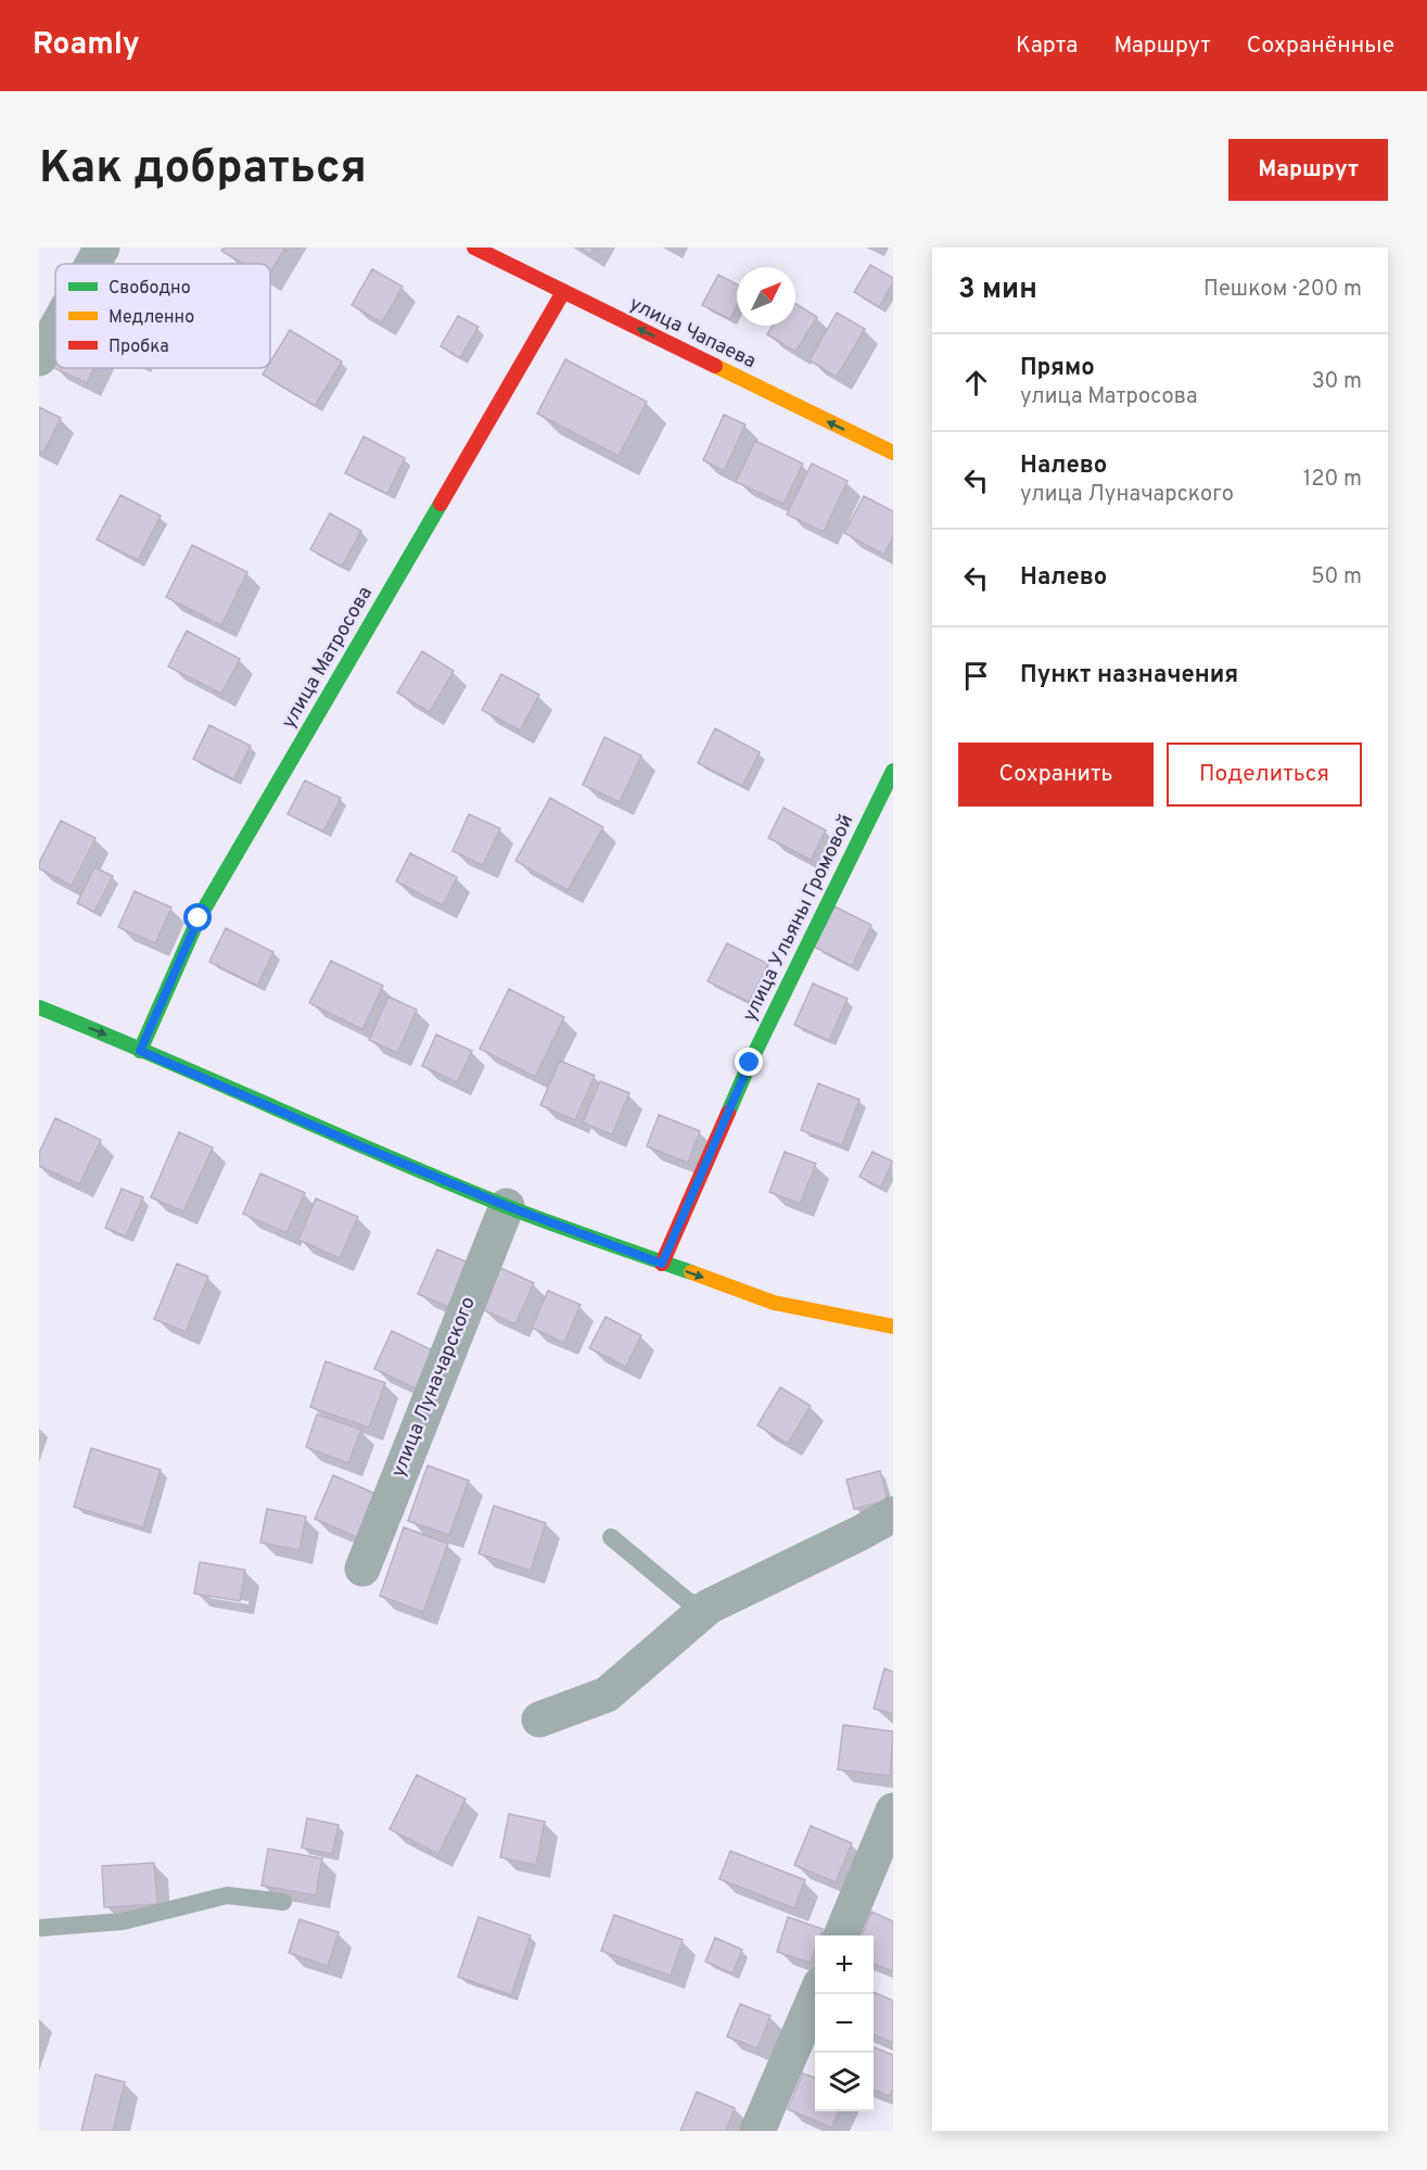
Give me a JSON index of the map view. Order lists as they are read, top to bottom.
{
  "streets": {
    "street": [
      "улица Чапаева",
      "улица Матросова",
      "улица Ульяны Громовой",
      "улица Луначарского"
    ]
  },
  "crossings": [
    ["улица Чапаева", "улица Матросова"]
  ],
  "one_way": ["улица Чапаева"],
  "legend": ["Свободно", "Медленно", "Пробка"],
  "north": "top right",
  "page": {
    "header": "Roamly",
    "nav": ["Карта", "Маршрут", "Сохранённые"],
    "buttons": [
      "Маршрут",
      ["Сохранить", "Поделиться"]
    ],
    "title": "Как добраться",
    "heading": ["3 мин", "Пешком · 200 m"],
    "list": [
      ["Прямо", "улица Матросова", "30 m"],
      ["Налево", "улица Луначарского", "120 m"],
      ["Налево", "50 m"],
      "Пункт назначения"
    ],
    "map_buttons": ["+", "−"]
  }
}
